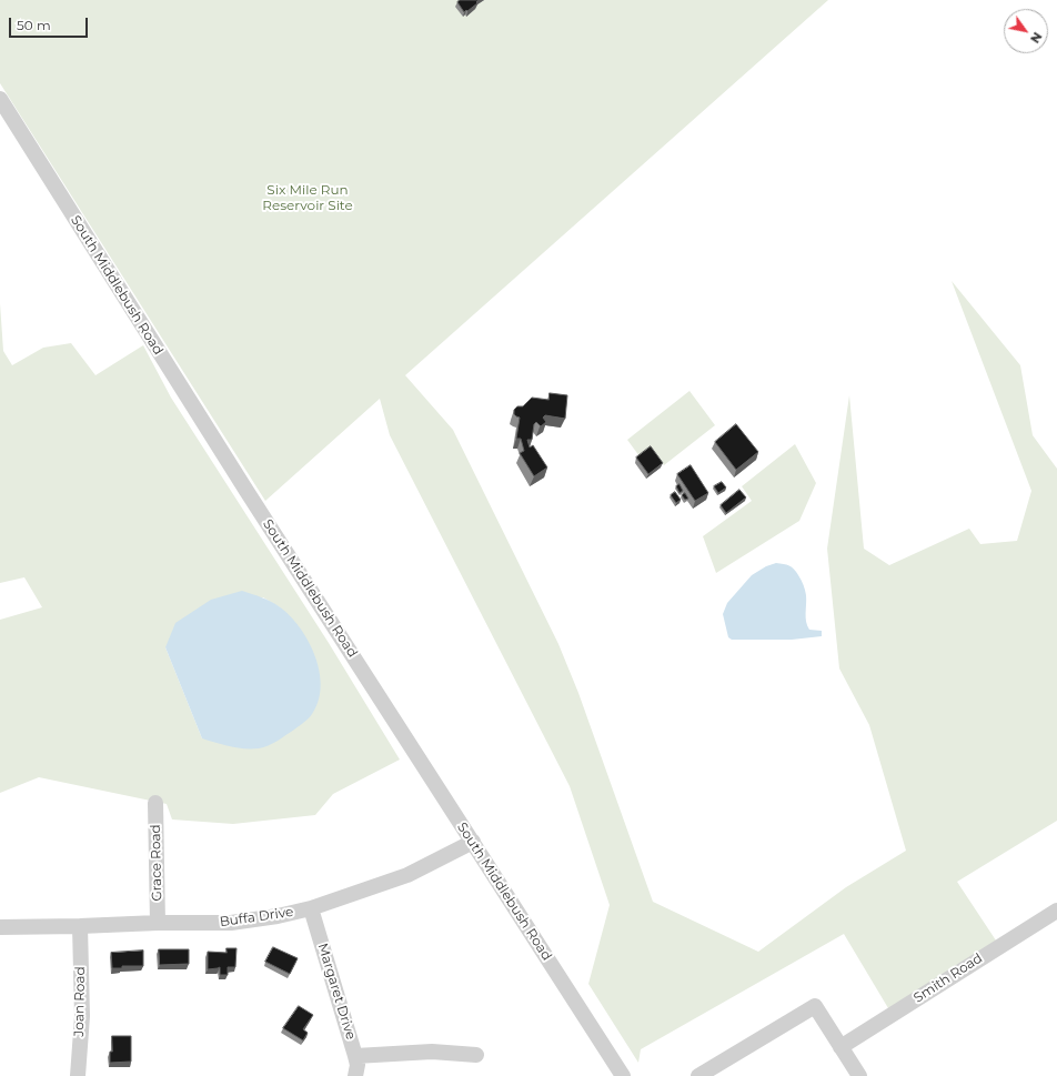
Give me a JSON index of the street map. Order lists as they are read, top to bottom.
{
  "streets": {
    "street": [
      "South Middlebush Road",
      "Grace Road",
      "Buffa Drive",
      "Smith Road",
      "Margaret Drive",
      "Joan Road"
    ]
  },
  "crossings": [
    ["South Middlebush Road", "Buffa Drive"],
    ["Grace Road", "Buffa Drive"],
    ["Buffa Drive", "Margaret Drive"],
    ["Buffa Drive", "Joan Road"]
  ],
  "parks": ["Six Mile Run Reservoir Site"],
  "scale_bar": "50 m",
  "north": "bottom right"
}
